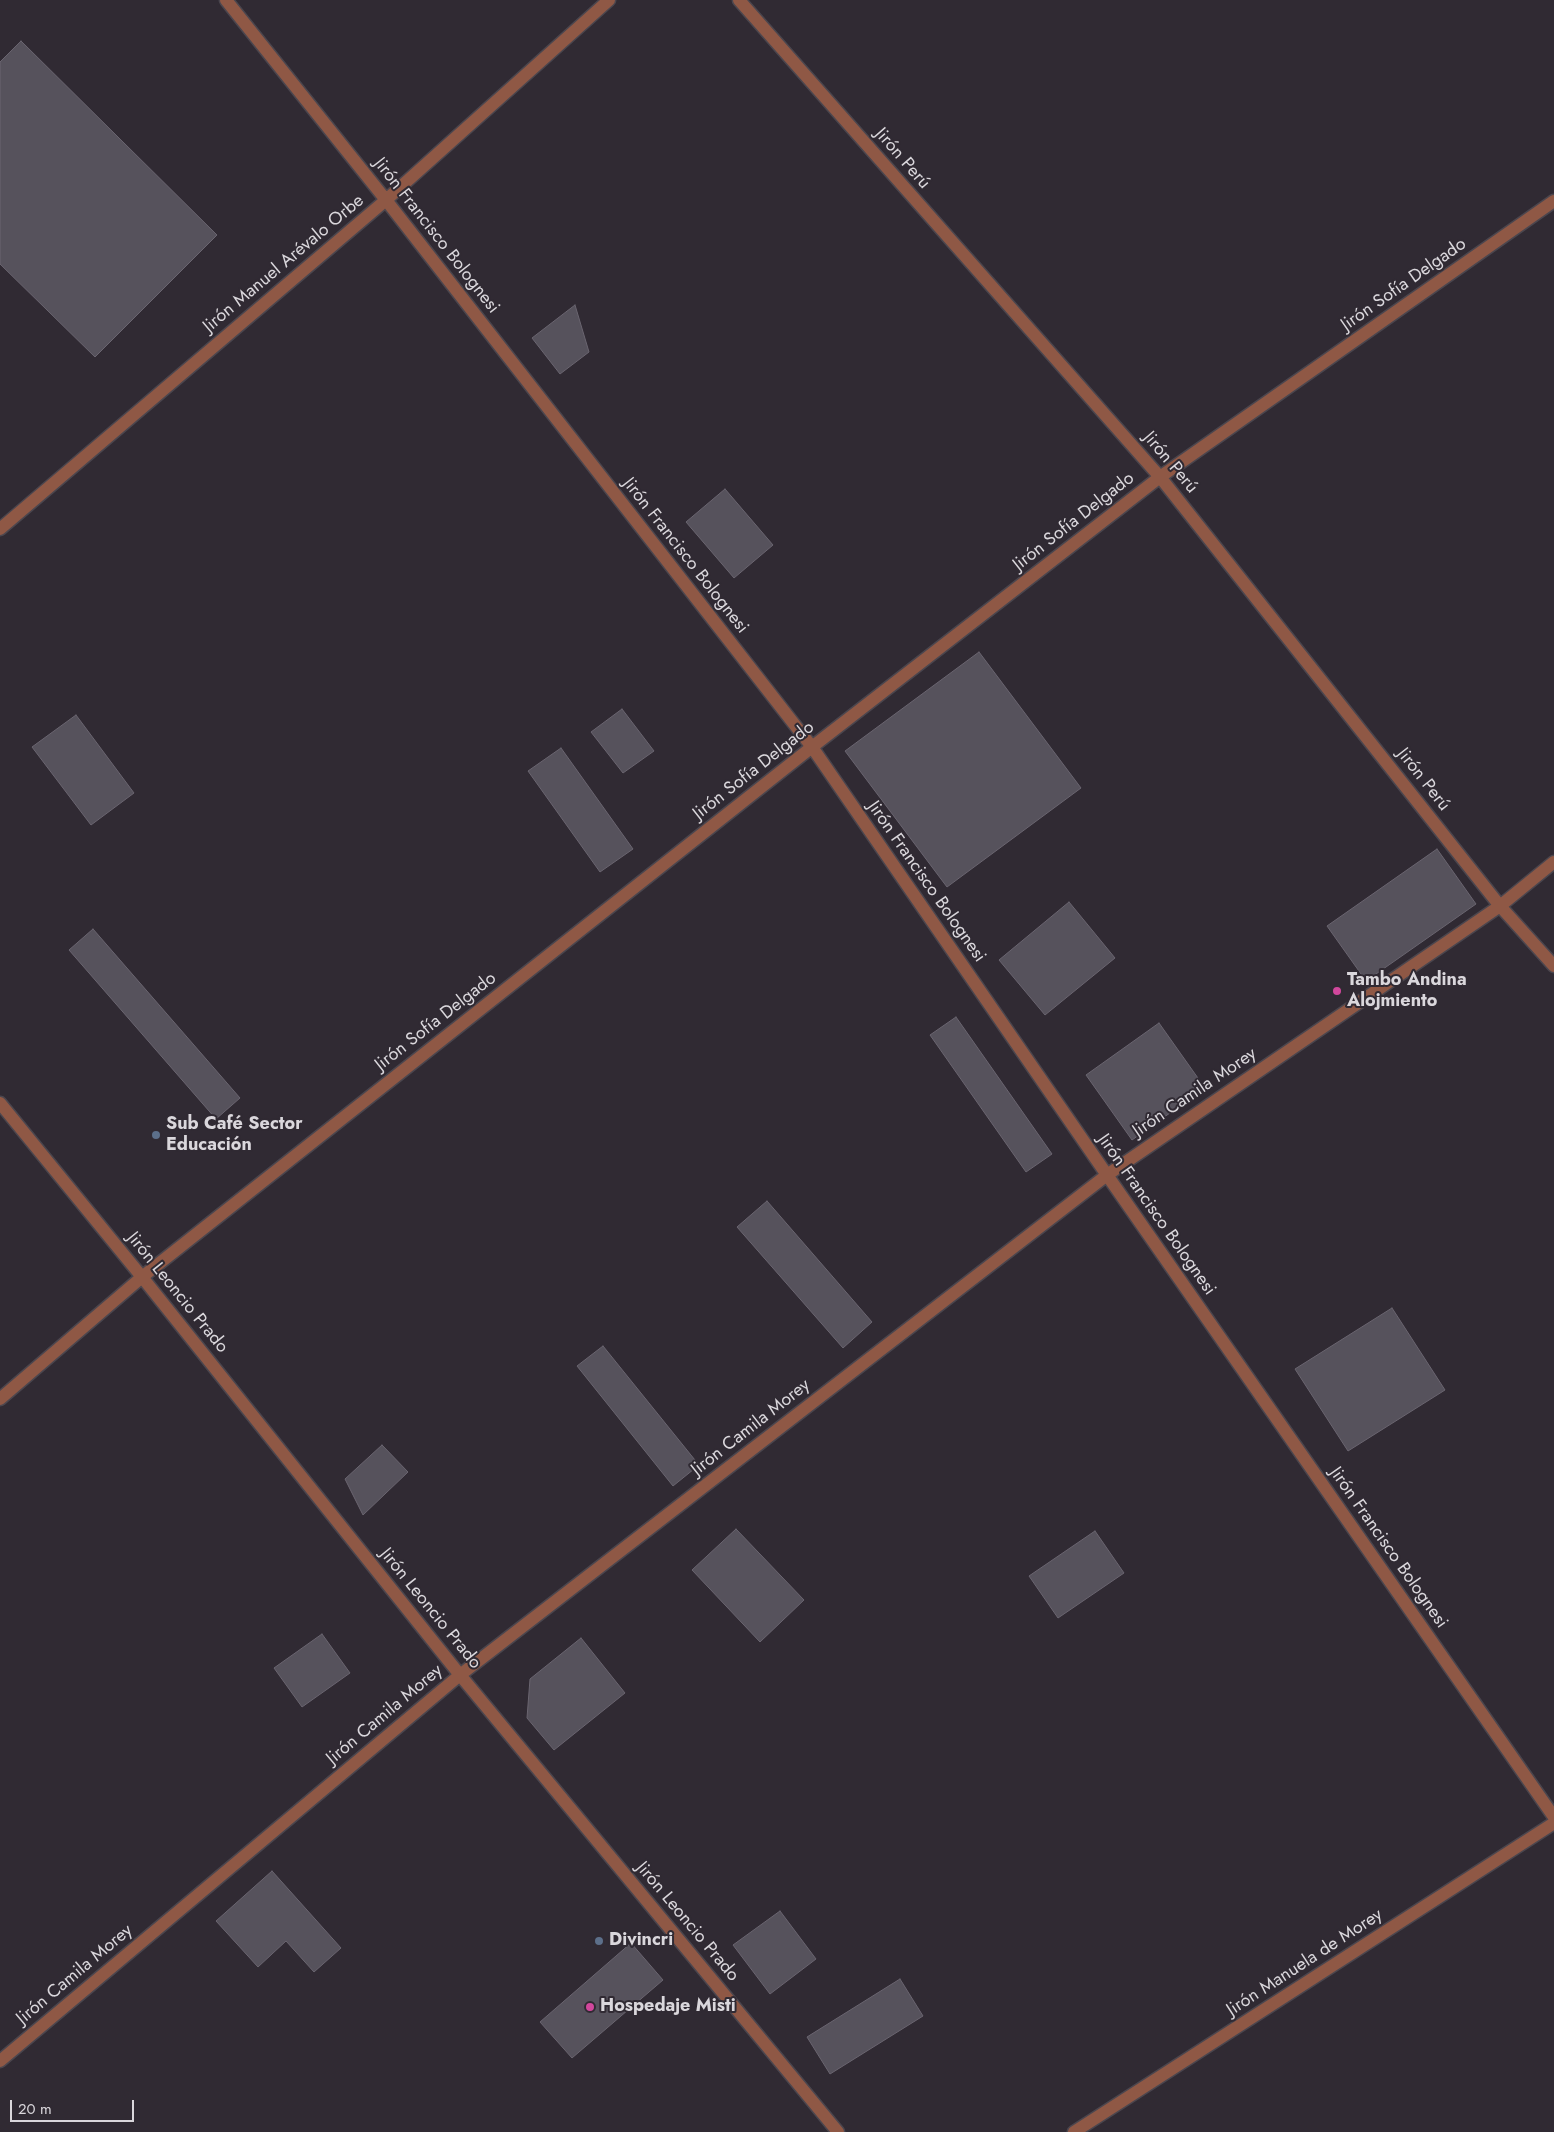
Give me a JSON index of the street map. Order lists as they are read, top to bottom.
{
  "streets": {
    "street": [
      "Jirón Perú",
      "Jirón Francisco Bolognesi",
      "Jirón Manuel Arévalo Orbe",
      "Jirón Sofía Delgado",
      "Jirón Camila Morey",
      "Jirón Leoncio Prado",
      "Jirón Manuela de Morey"
    ]
  },
  "crossings": [
    ["Jirón Perú", "Jirón Sofía Delgado"],
    ["Jirón Perú", "Jirón Camila Morey"],
    ["Jirón Francisco Bolognesi", "Jirón Manuel Arévalo Orbe"],
    ["Jirón Francisco Bolognesi", "Jirón Sofía Delgado"],
    ["Jirón Francisco Bolognesi", "Jirón Camila Morey"],
    ["Jirón Sofía Delgado", "Jirón Leoncio Prado"],
    ["Jirón Camila Morey", "Jirón Leoncio Prado"]
  ],
  "places": [
    "Tambo Andina Alojmiento",
    "Sub Café Sector Educación",
    "Divincri",
    "Hospedaje Misti"
  ],
  "scale_bar": "20 m"
}
